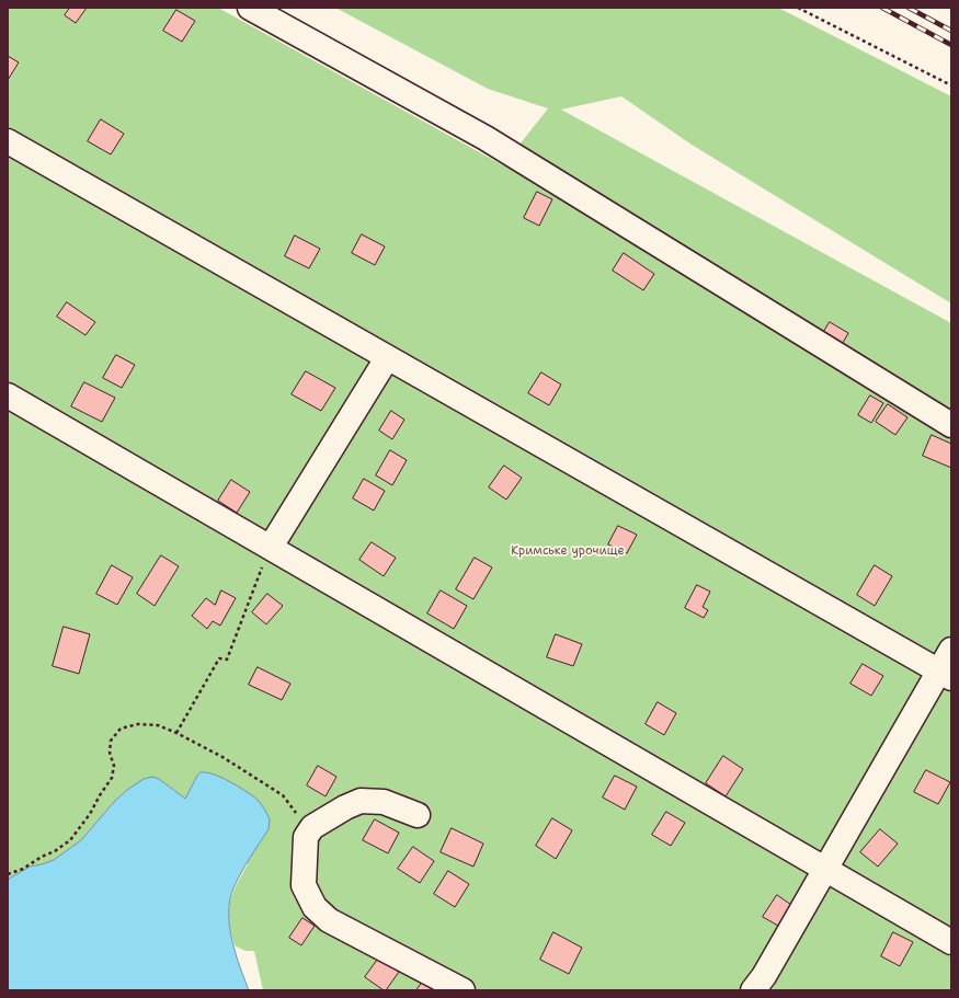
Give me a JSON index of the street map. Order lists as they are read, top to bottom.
{
  "parks": ["Кримське урочище"]
}
